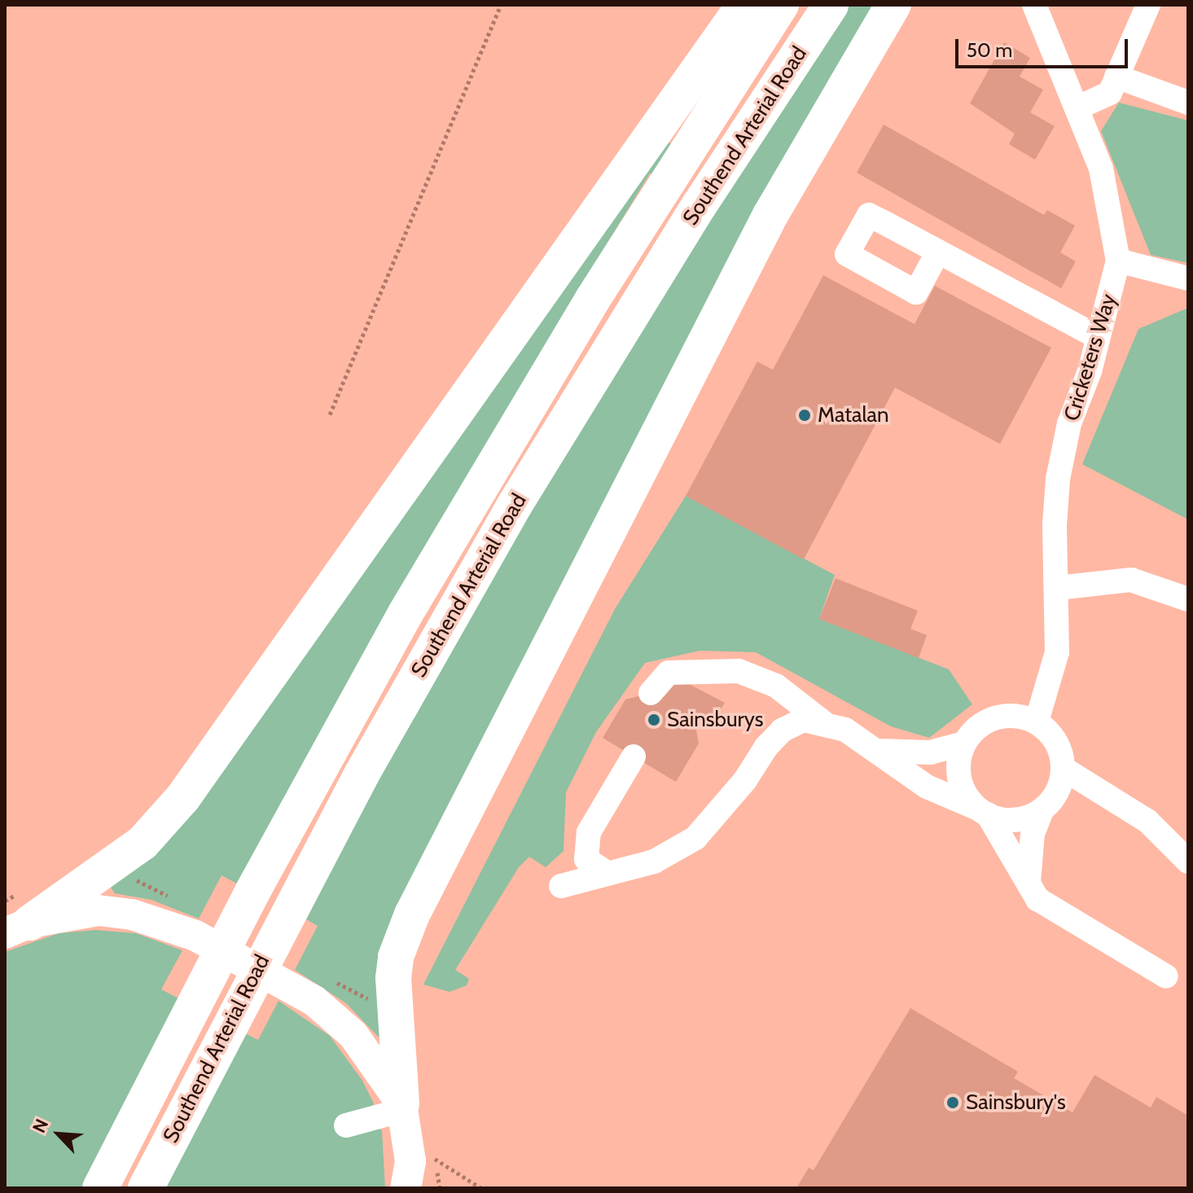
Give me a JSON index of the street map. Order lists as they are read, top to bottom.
{
  "streets": {
    "highway": ["Southend Arterial Road"],
    "street": ["Cricketers Way"]
  },
  "places": ["Matalan", "Sainsburys", "Sainsbury's"],
  "scale_bar": "50 m",
  "north": "top left"
}
